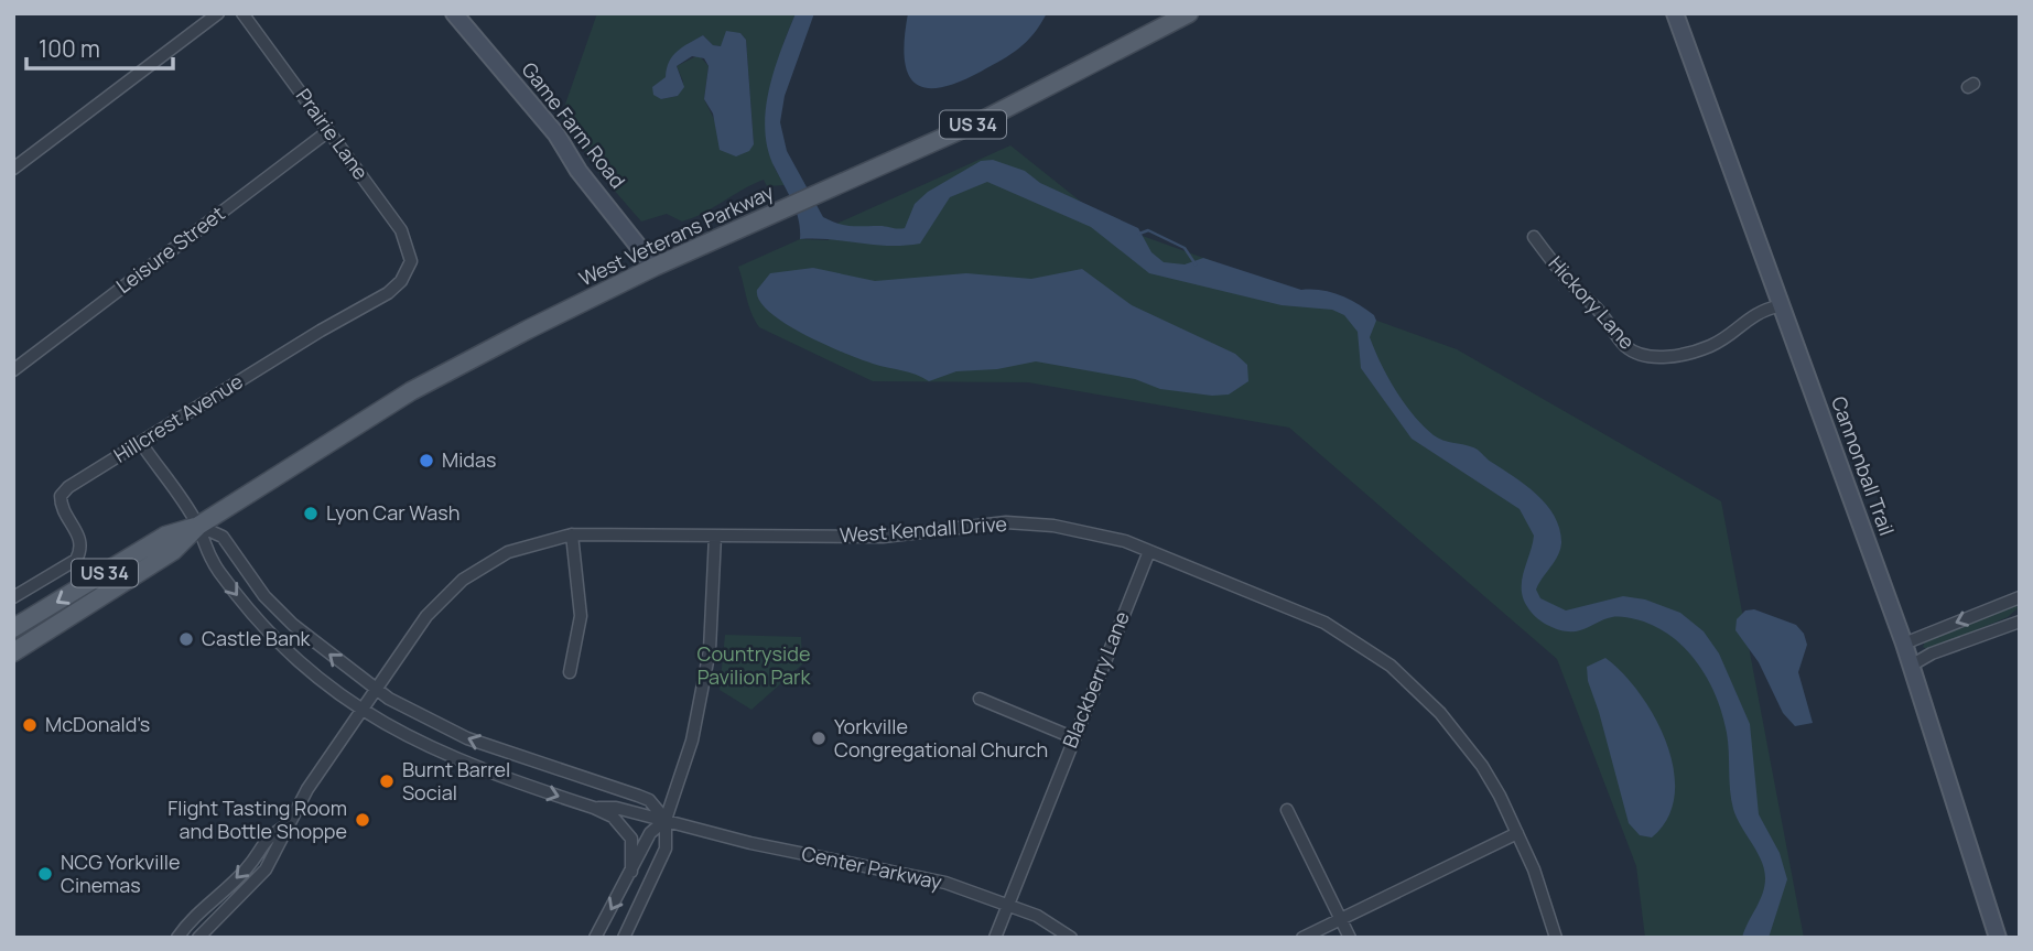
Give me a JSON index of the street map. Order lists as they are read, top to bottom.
{
  "streets": {
    "main road": [
      "US 34",
      "Game Farm Road",
      "West Veterans Parkway",
      "Cannonball Trail"
    ],
    "street": [
      "Prairie Lane",
      "Leisure Street",
      "Hickory Lane",
      "Hillcrest Avenue",
      "West Kendall Drive",
      "Blackberry Lane",
      "Center Parkway"
    ]
  },
  "crossings": [
    ["Game Farm Road", "West Veterans Parkway"],
    ["Prairie Lane", "Leisure Street"],
    ["Prairie Lane", "Hillcrest Avenue"],
    ["West Veterans Parkway", "Center Parkway"],
    ["Hickory Lane", "Cannonball Trail"],
    ["Hillcrest Avenue", "Center Parkway"],
    ["West Kendall Drive", "Blackberry Lane"],
    ["West Kendall Drive", "Center Parkway"],
    ["Blackberry Lane", "Center Parkway"]
  ],
  "parks": ["Countryside Pavilion Park"],
  "places": [
    "Midas",
    "Lyon Car Wash",
    "Castle Bank",
    "McDonald's",
    "Yorkville Congregational Church",
    "Burnt Barrel Social",
    "Flight Tasting Room and Bottle Shoppe",
    "NCG Yorkville Cinemas"
  ],
  "scale_bar": "100 m"
}
